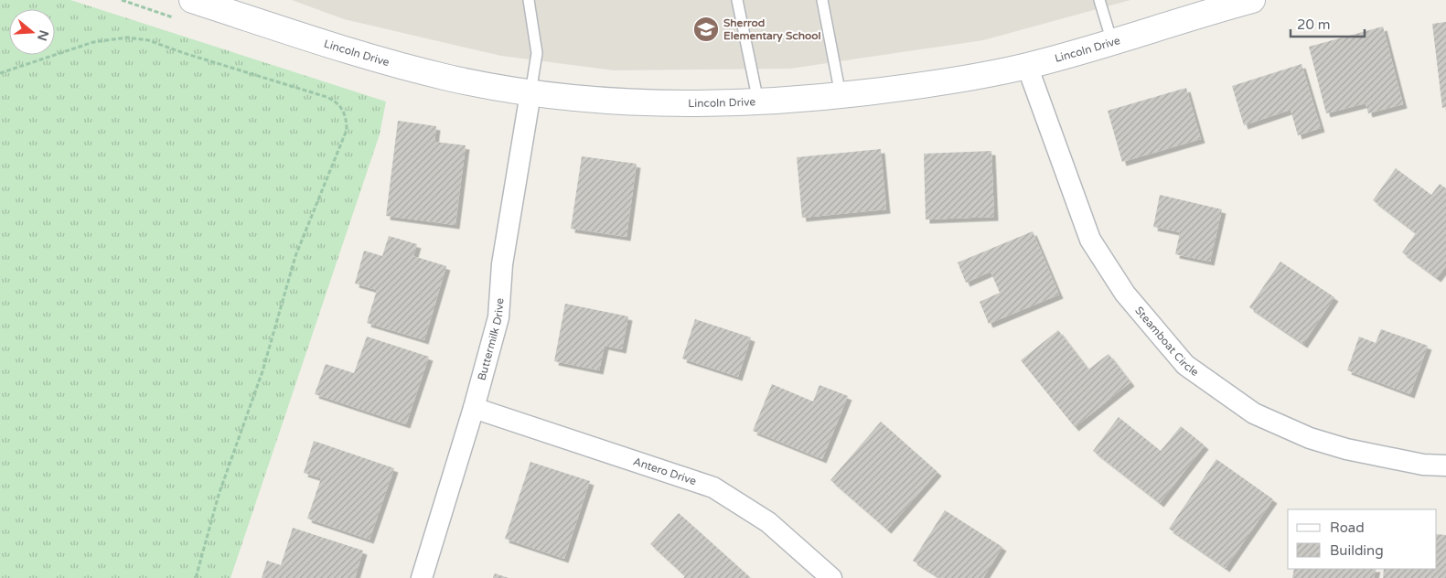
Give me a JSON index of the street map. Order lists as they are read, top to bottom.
{
  "streets": {
    "street": [
      "Lincoln Drive",
      "Buttermilk Drive",
      "Steamboat Circle",
      "Antero Drive"
    ]
  },
  "crossings": [
    ["Lincoln Drive", "Buttermilk Drive"],
    ["Lincoln Drive", "Steamboat Circle"],
    ["Buttermilk Drive", "Antero Drive"]
  ],
  "places": {
    "school or university": ["Sherrod Elementary School"]
  },
  "legend": ["Road", "Building"],
  "scale_bar": "20 m",
  "north": "right"
}
